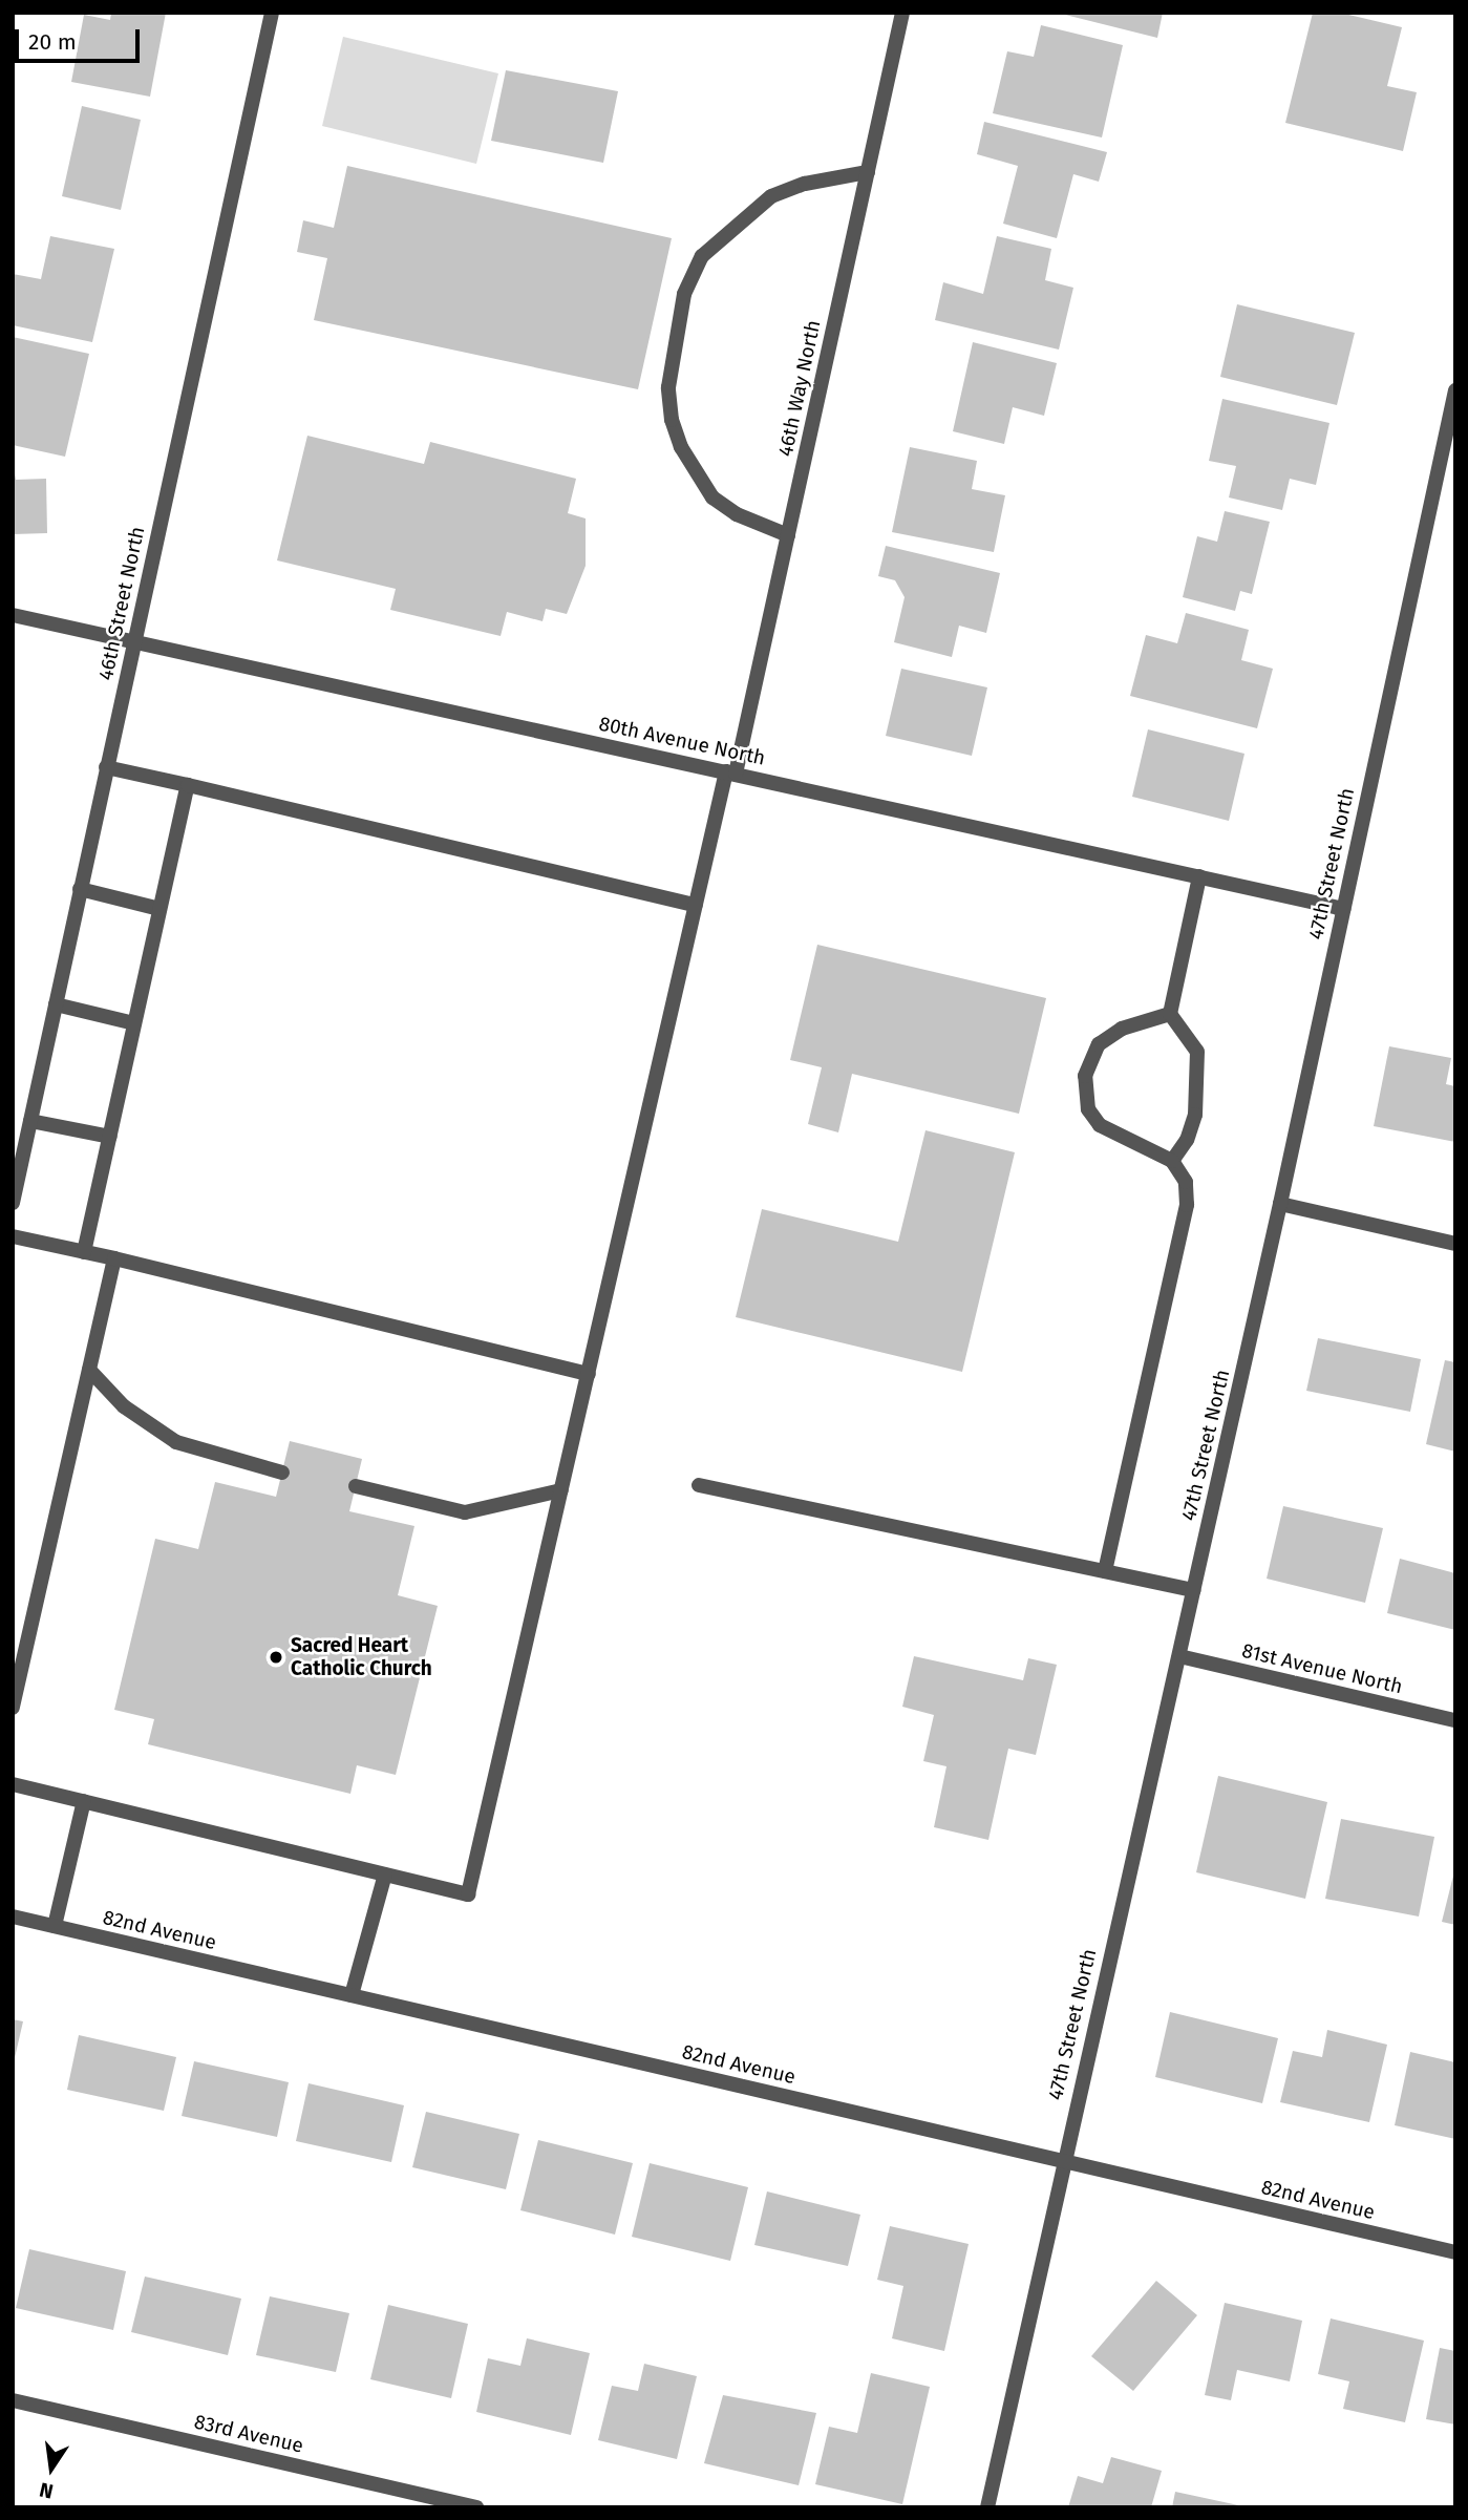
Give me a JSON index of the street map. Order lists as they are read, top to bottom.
{
  "streets": {
    "street": [
      "46th Way North",
      "46th Street North",
      "80th Avenue North",
      "47th Street North",
      "81st Avenue North",
      "82nd Avenue",
      "83rd Avenue"
    ]
  },
  "crossings": [
    ["46th Way North", "80th Avenue North"],
    ["46th Street North", "80th Avenue North"],
    ["80th Avenue North", "47th Street North"],
    ["47th Street North", "81st Avenue North"],
    ["47th Street North", "82nd Avenue"]
  ],
  "places": ["Sacred Heart Catholic Church"],
  "scale_bar": "20 m",
  "north": "bottom"
}
